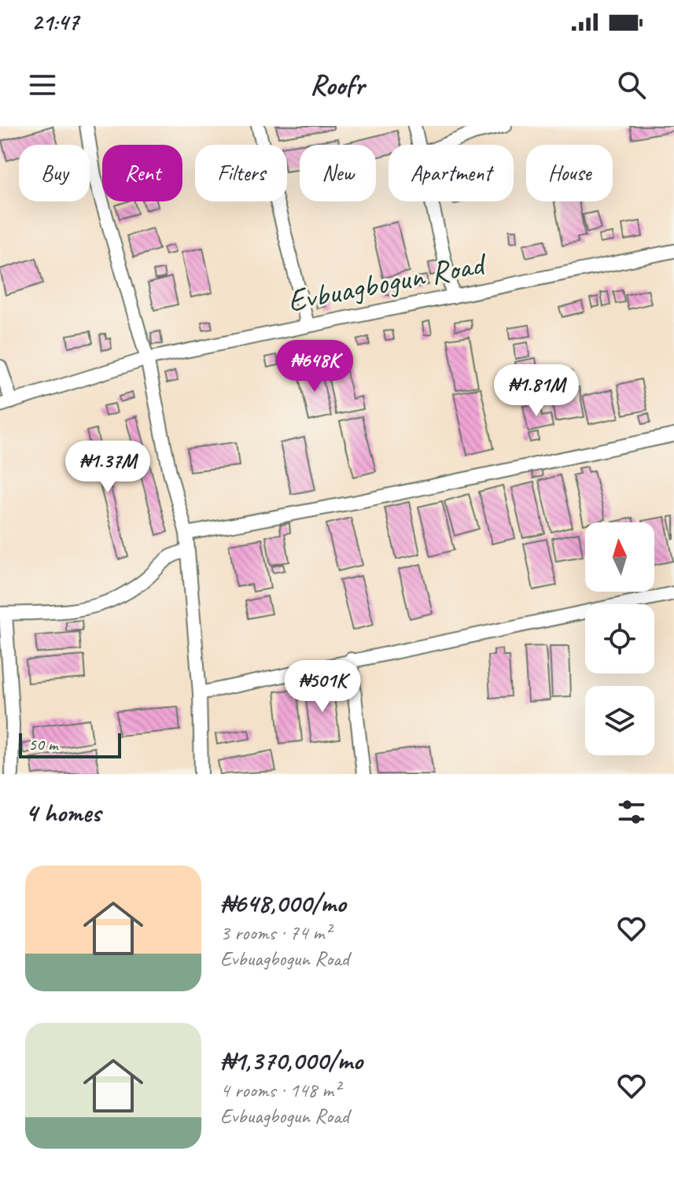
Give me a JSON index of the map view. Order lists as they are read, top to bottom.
{
  "streets": {
    "street": ["Evbuagbogun Road"]
  },
  "scale_bar": "50 m",
  "north": "top",
  "page": {
    "status": "21:47",
    "header": "Roofr",
    "chip": [
      "Buy",
      "Rent",
      "Filters",
      "New",
      "Apartment",
      "House"
    ],
    "price": [
      "₦648K",
      "₦1.81M",
      "₦1.37M",
      "₦501K"
    ],
    "scale": "50 m",
    "heading": "4 homes",
    "list": [
      {
        "name": "₦648,000/mo",
        "note": "3 rooms · 74 m² · Evbuagbogun Road"
      },
      {
        "name": "₦1,370,000/mo",
        "note": "4 rooms · 148 m² · Evbuagbogun Road"
      }
    ]
  }
}
